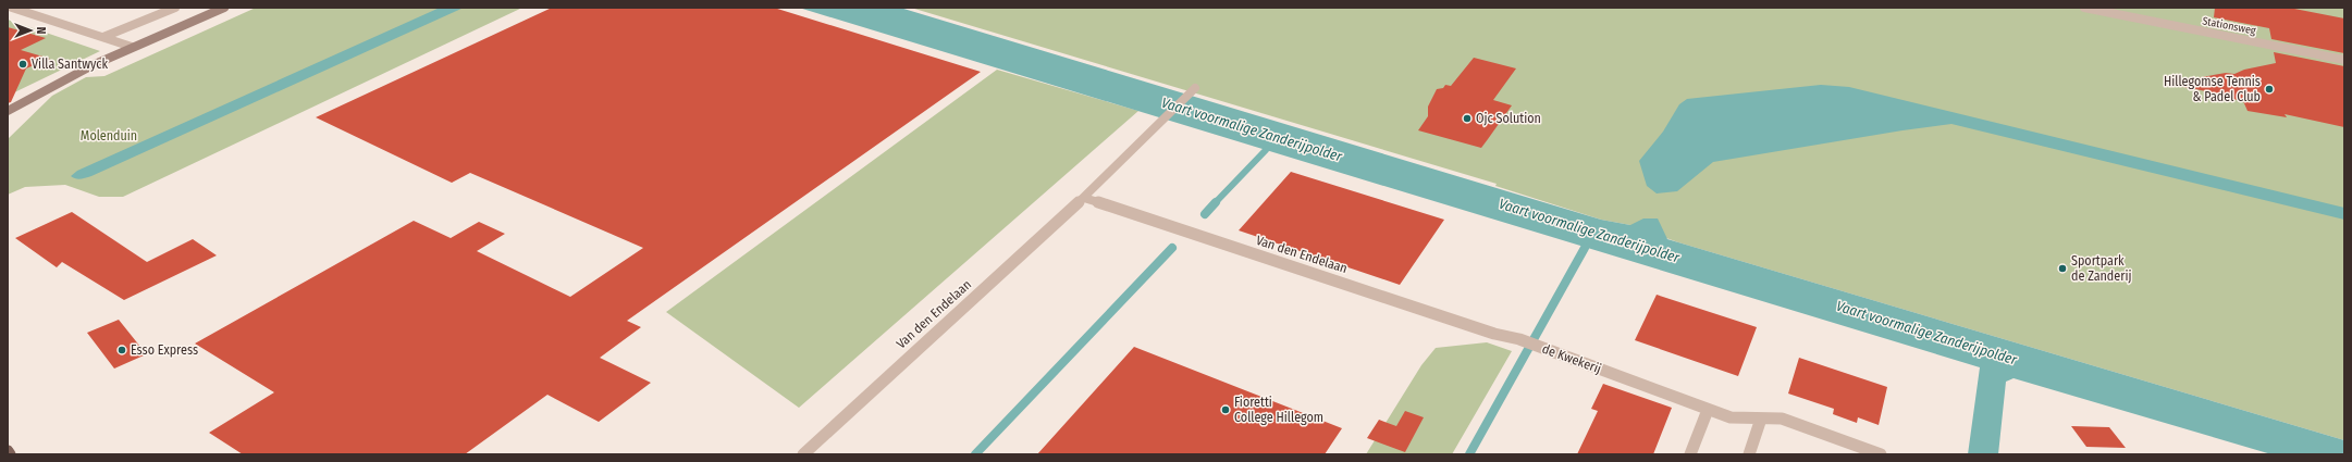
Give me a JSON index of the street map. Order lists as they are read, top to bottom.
{
  "streets": {
    "street": ["Stationsweg", "Van den Endelaan", "de Kwekerij"]
  },
  "crossings": [
    ["Van den Endelaan", "de Kwekerij"]
  ],
  "water": ["Vaart voormalige Zanderijpolder"],
  "parks": ["Molenduin"],
  "places": [
    "Villa Santwyck",
    "Hillegomse Tennis & Padel Club",
    "Ojc Solution",
    "Sportpark de Zanderij",
    "Esso Express",
    "Fioretti College Hillegom"
  ],
  "north": "right"
}
